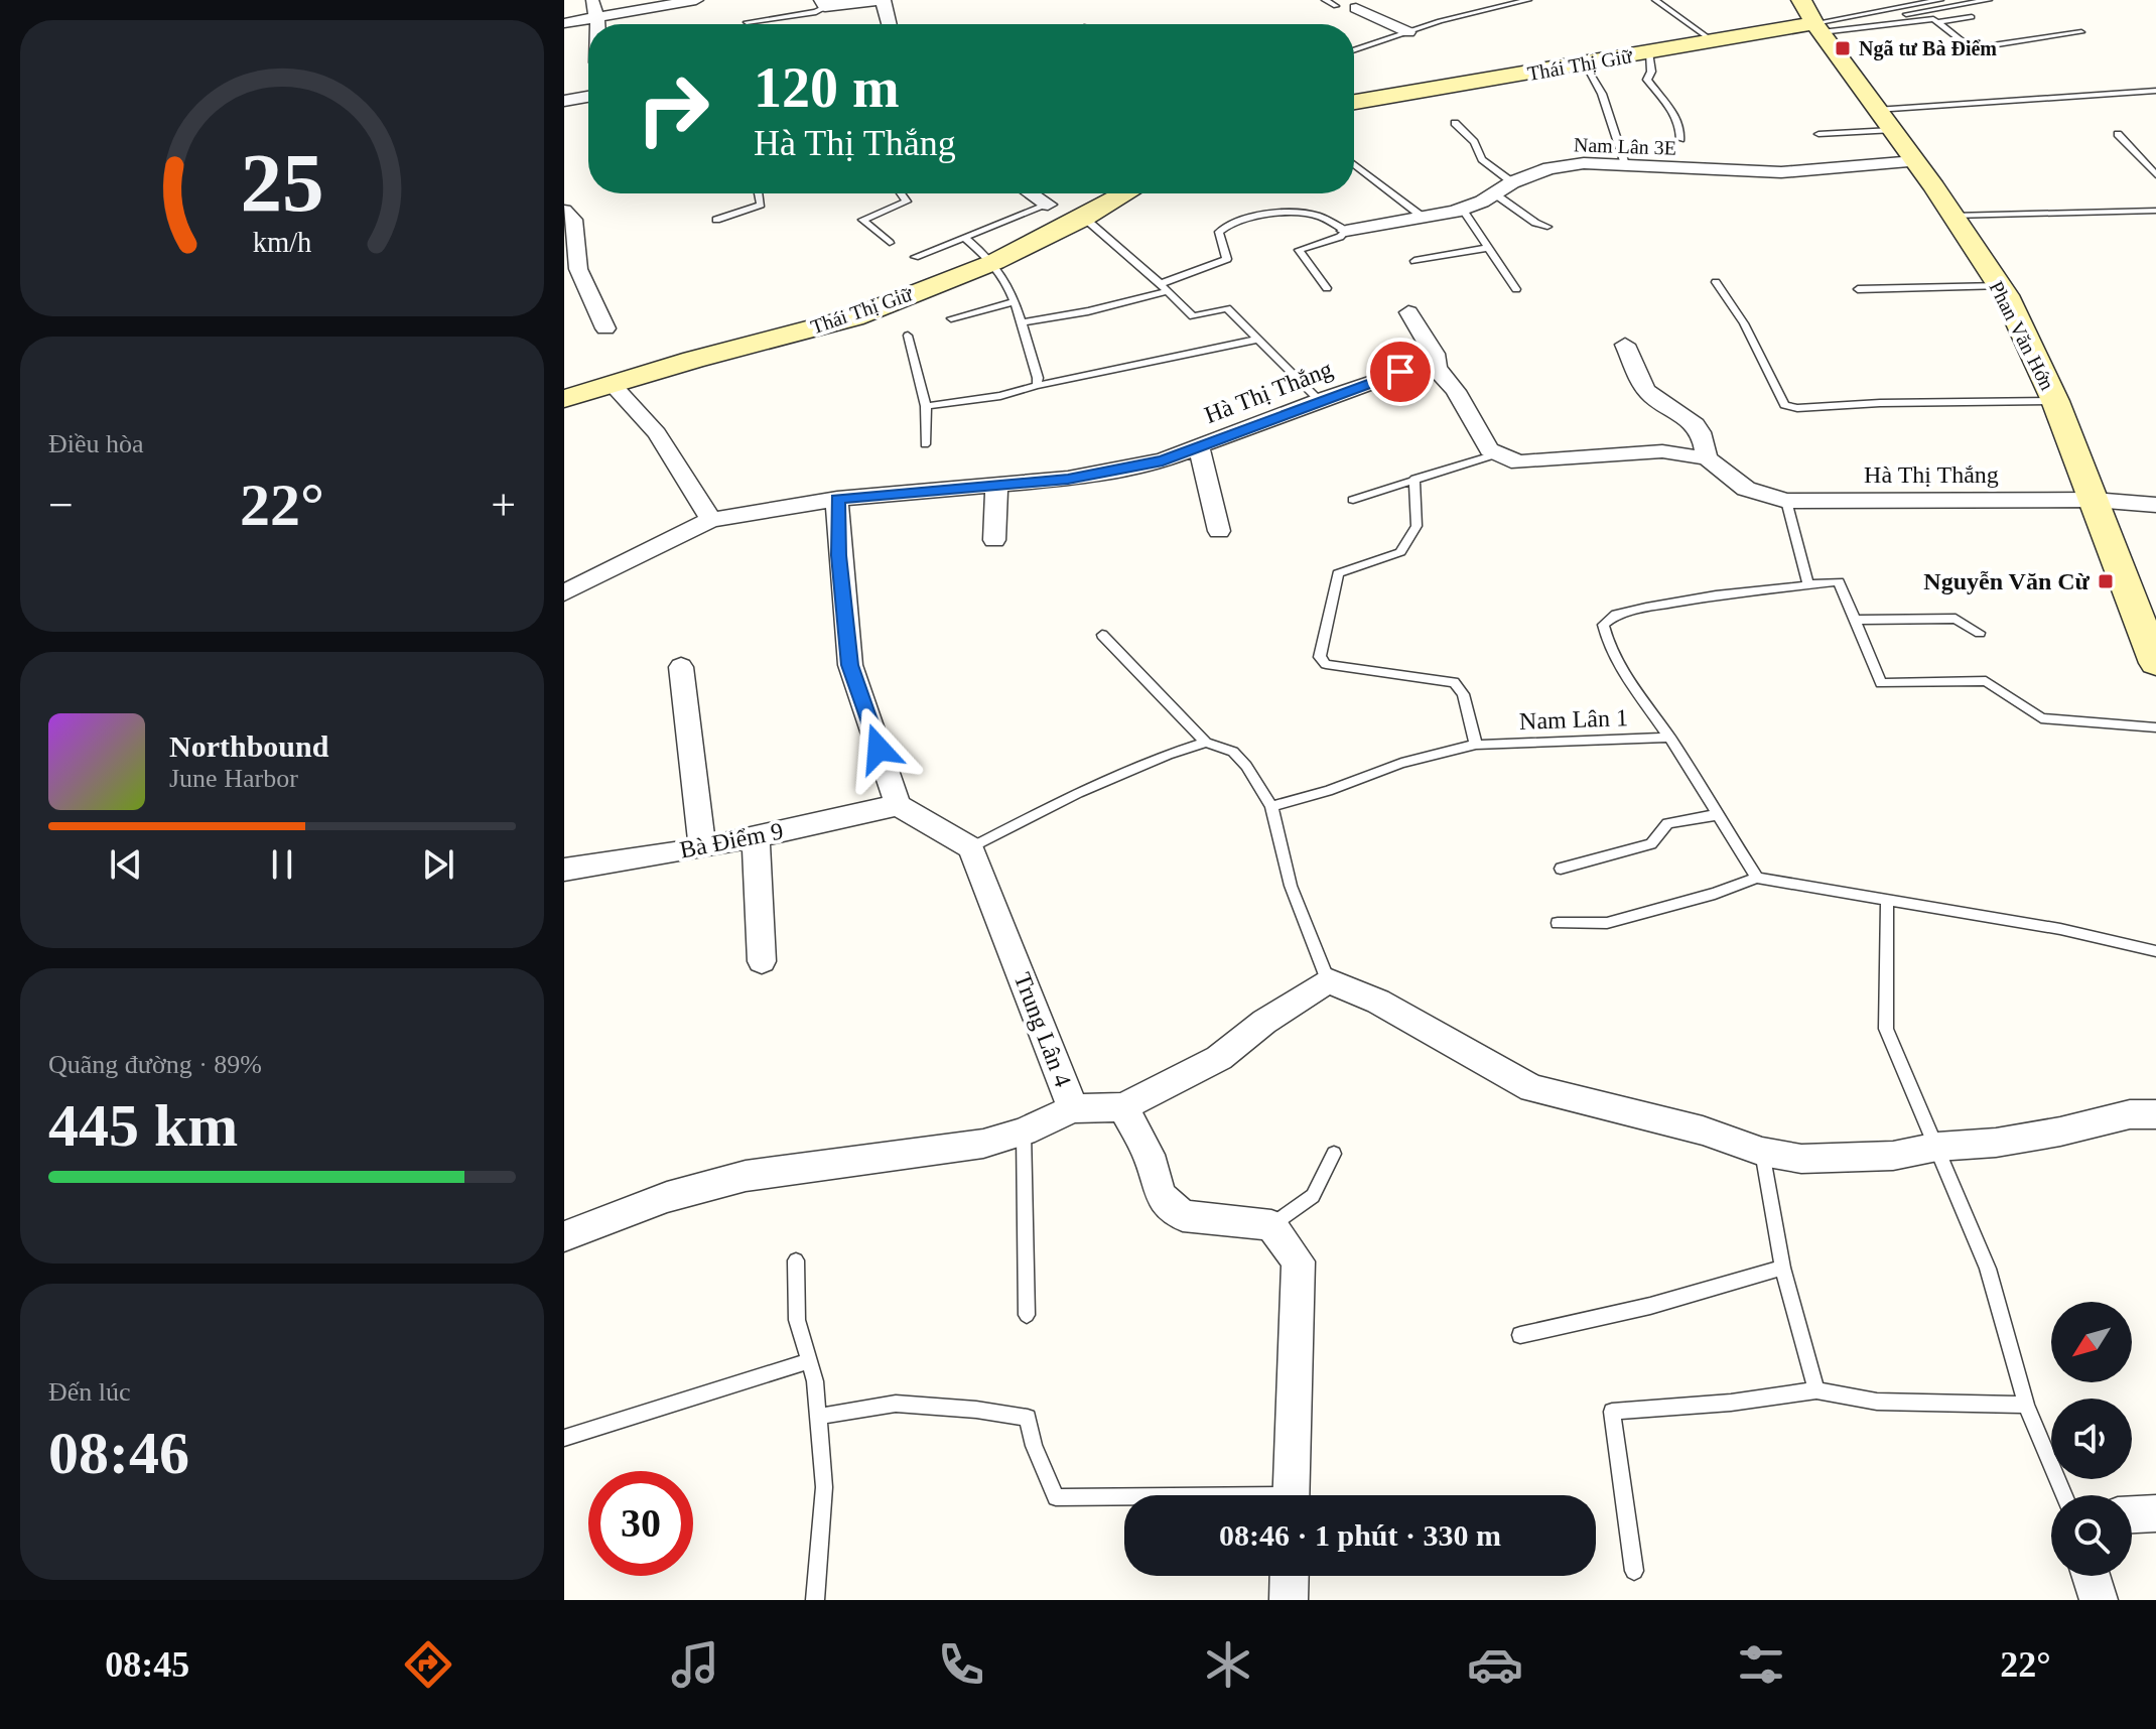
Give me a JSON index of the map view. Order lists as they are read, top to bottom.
{
  "streets": {
    "street": [
      "Thái Thị Giữ",
      "Nam Lân 3E",
      "Phan Văn Hớn",
      "Hà Thị Thắng",
      "Bà Điểm 9",
      "Trung Lân 4"
    ],
    "lane": ["Nam Lân 1"]
  },
  "crossings": [
    ["Thái Thị Giữ", "Phan Văn Hớn"],
    ["Nam Lân 3E", "Phan Văn Hớn"],
    ["Phan Văn Hớn", "Hà Thị Thắng"]
  ],
  "places": {
    "transit": ["Ngã tư Bà Điểm", "Nguyễn Văn Cừ"]
  },
  "north": "bottom left",
  "page": {
    "turn": ["120 m", "Hà Thị Thắng"],
    "tile": [
      "Điều hòa",
      ["Quãng đường · 89%", "445 km"],
      ["Đến lúc", "08:46"]
    ],
    "heat": ["−", "22°", "+"],
    "song": ["Northbound", "June Harbor"],
    "limit": "30",
    "trip": "08:46 · 1 phút · 330 m",
    "tabs": ["08:45", "22°"],
    "gauge": ["25", "km/h"]
  }
}
